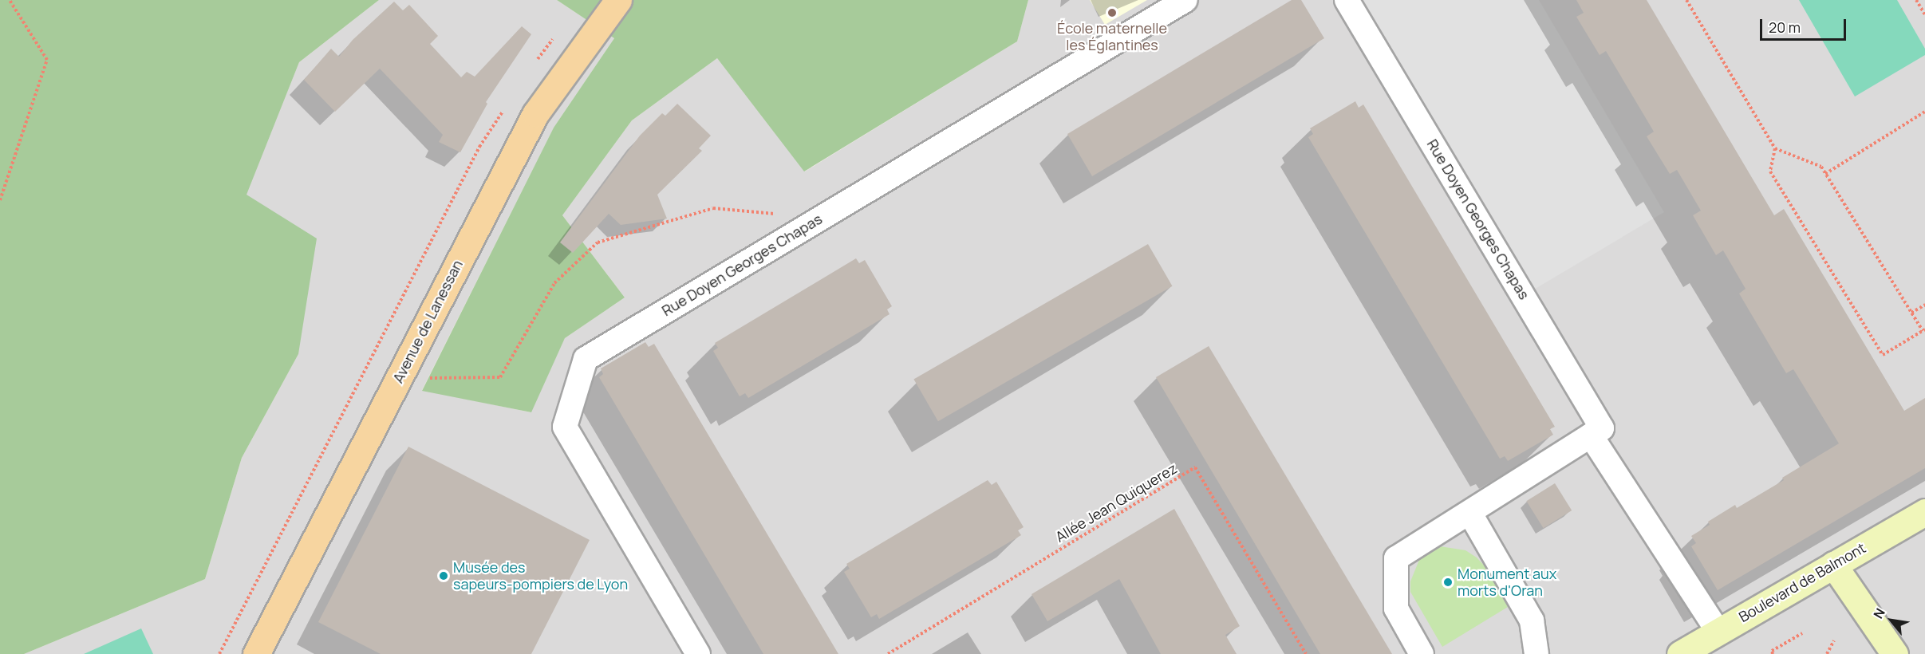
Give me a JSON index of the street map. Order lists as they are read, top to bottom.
{
  "streets": {
    "main road": ["Avenue de Lanessan"],
    "street": ["Rue Doyen Georges Chapas", "Boulevard de Balmont"],
    "path": ["Allée Jean Quiquerez"]
  },
  "places": ["École maternelle les Églantines", "Musée des sapeurs-pompiers de Lyon", "Monument aux morts d'Oran"],
  "scale_bar": "20 m",
  "north": "top left"
}
